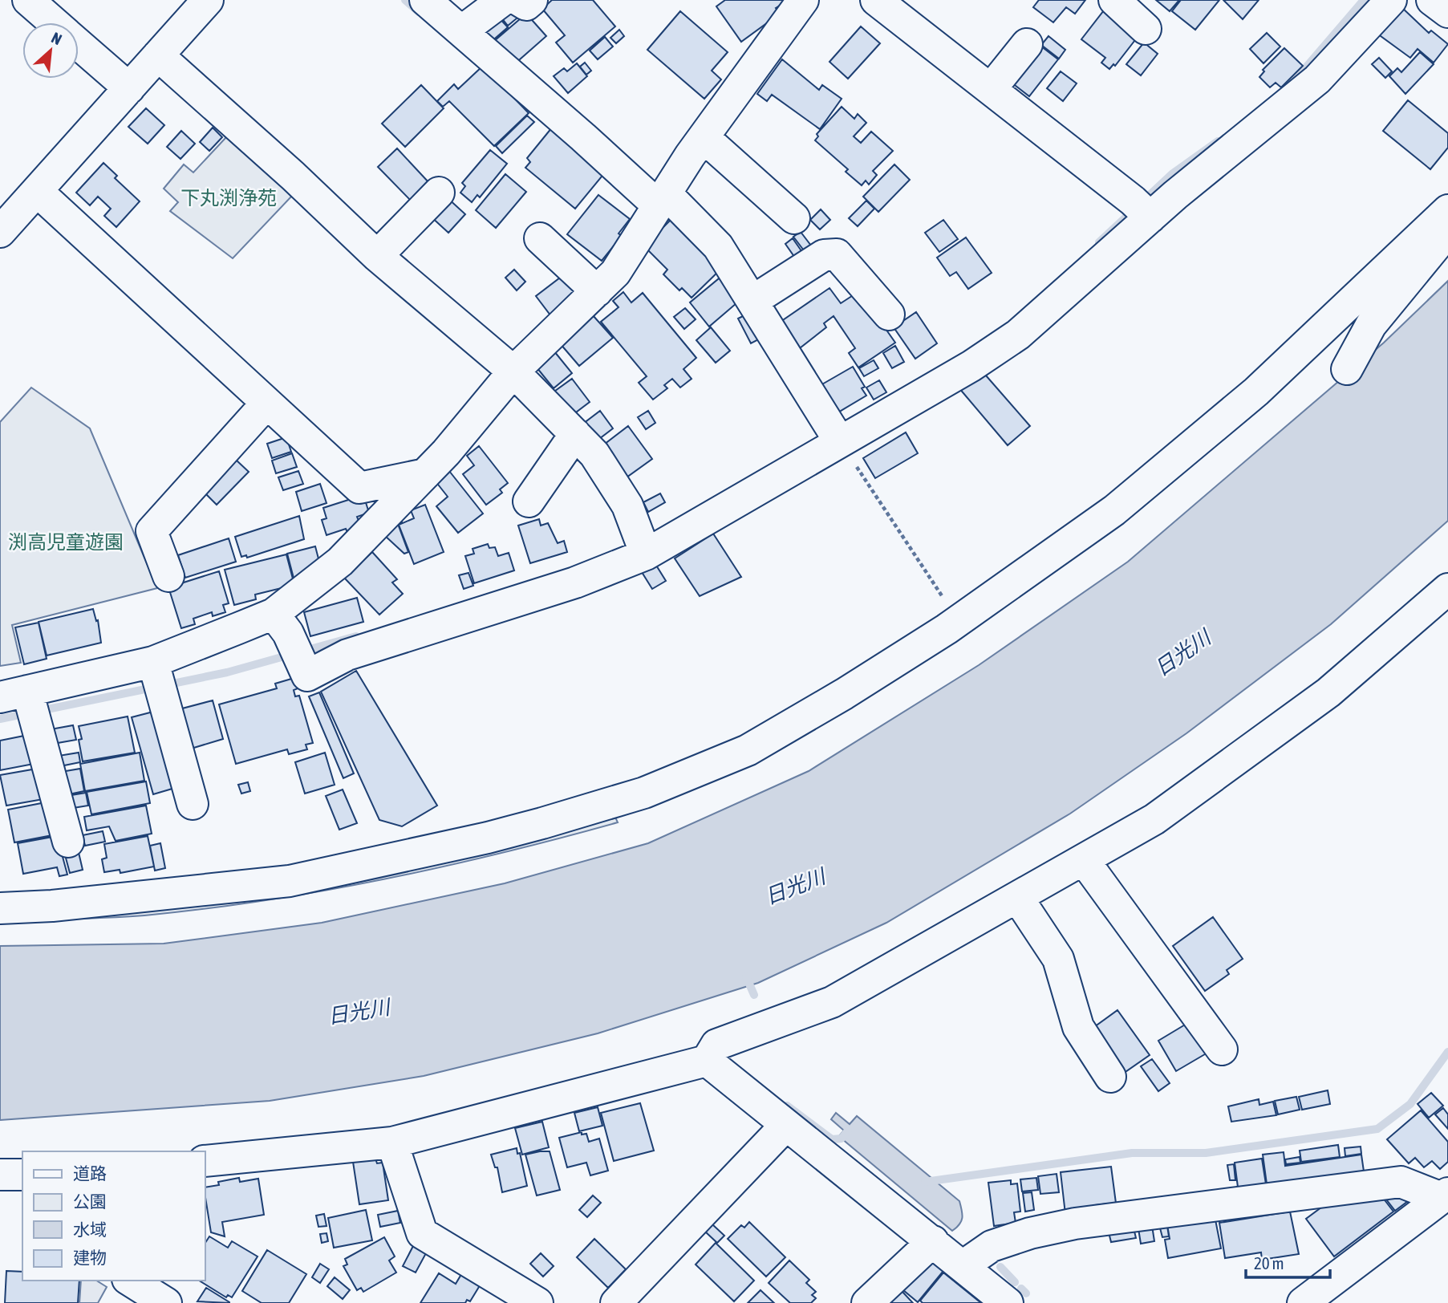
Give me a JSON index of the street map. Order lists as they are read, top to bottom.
{
  "water": ["日光川"],
  "parks": ["下丸渕浄苑", "渕高児童遊園"],
  "legend": [
    "道路",
    "公園",
    "水域",
    "建物"
  ],
  "scale_bar": "20 m",
  "north": "top right"
}
